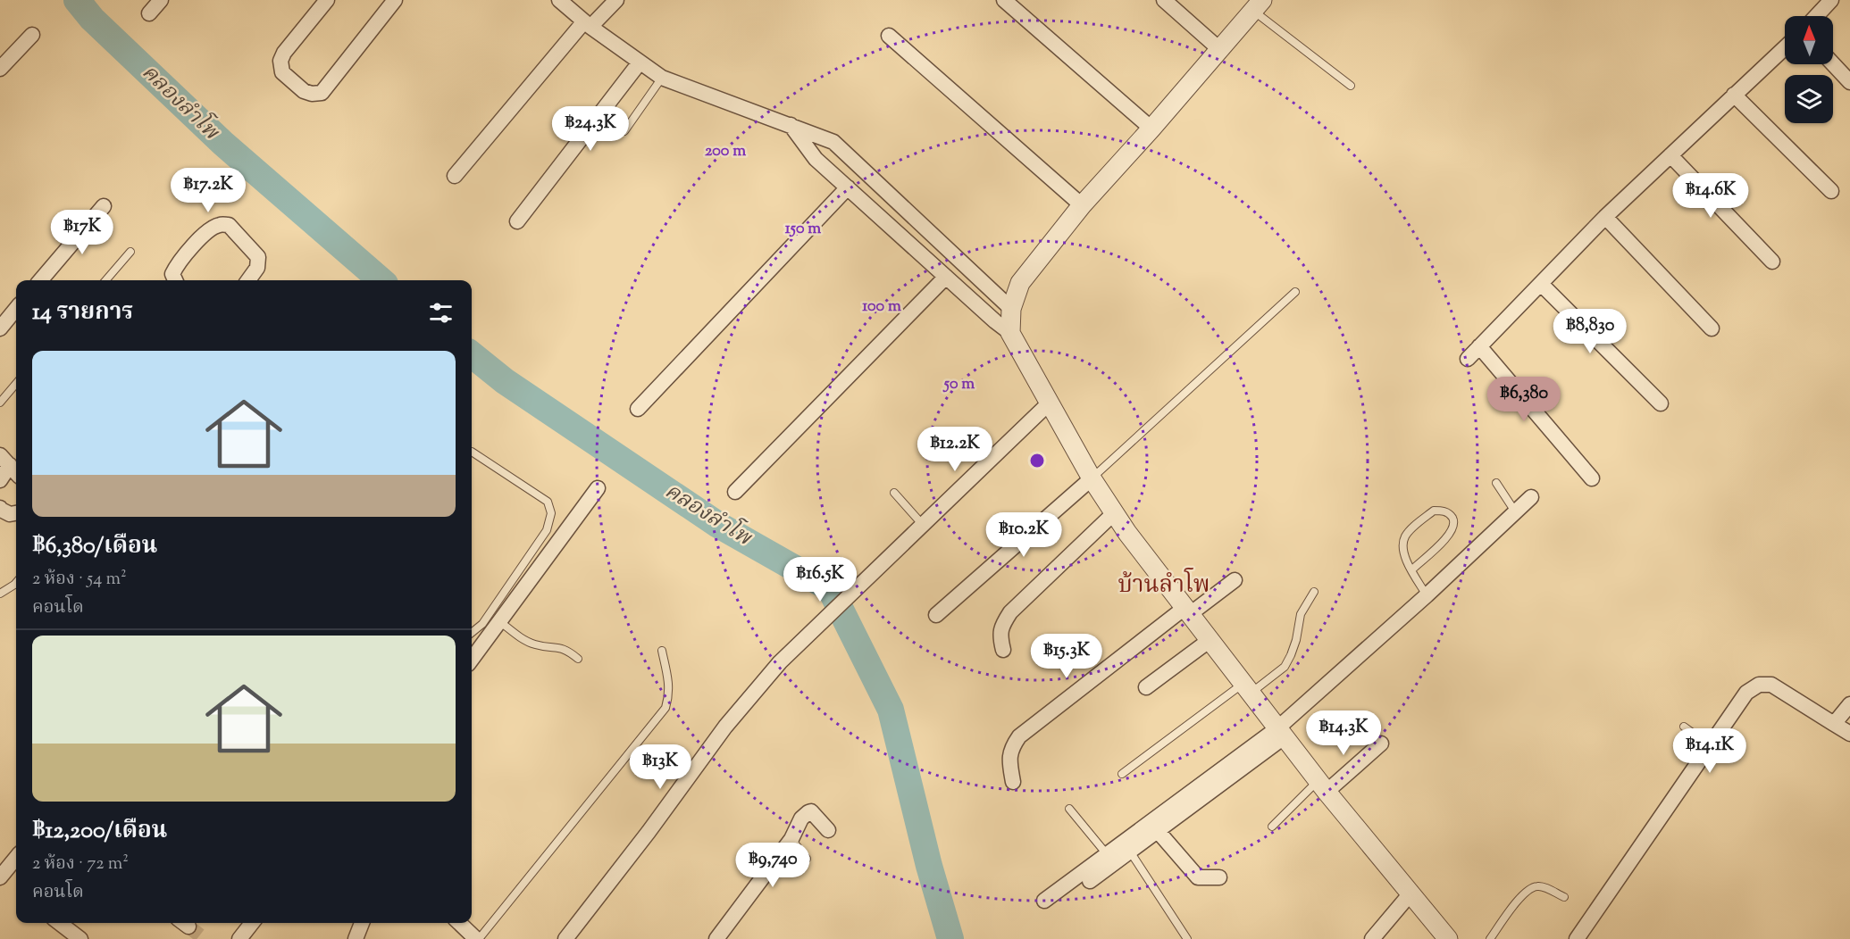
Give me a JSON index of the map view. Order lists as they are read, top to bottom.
{
  "districts": ["บ้านลำโพ"],
  "water": ["คลองลำโพ"],
  "north": "top",
  "page": {
    "price": [
      "฿24.3K",
      "฿17.2K",
      "฿14.6K",
      "฿17K",
      "฿8,830",
      "฿6,380",
      "฿12.2K",
      "฿10.2K",
      "฿16.5K",
      "฿15.3K",
      "฿14.3K",
      "฿14.1K",
      "฿13K",
      "฿9,740"
    ],
    "heading": "14 รายการ",
    "list": [
      {
        "name": "฿6,380/เดือน",
        "note": "2 ห้อง · 54 m² · คอนโด"
      },
      {
        "name": "฿12,200/เดือน",
        "note": "2 ห้อง · 72 m² · คอนโด"
      }
    ]
  },
  "rings": [
    "200 m",
    "150 m",
    "100 m",
    "50 m"
  ]
}
